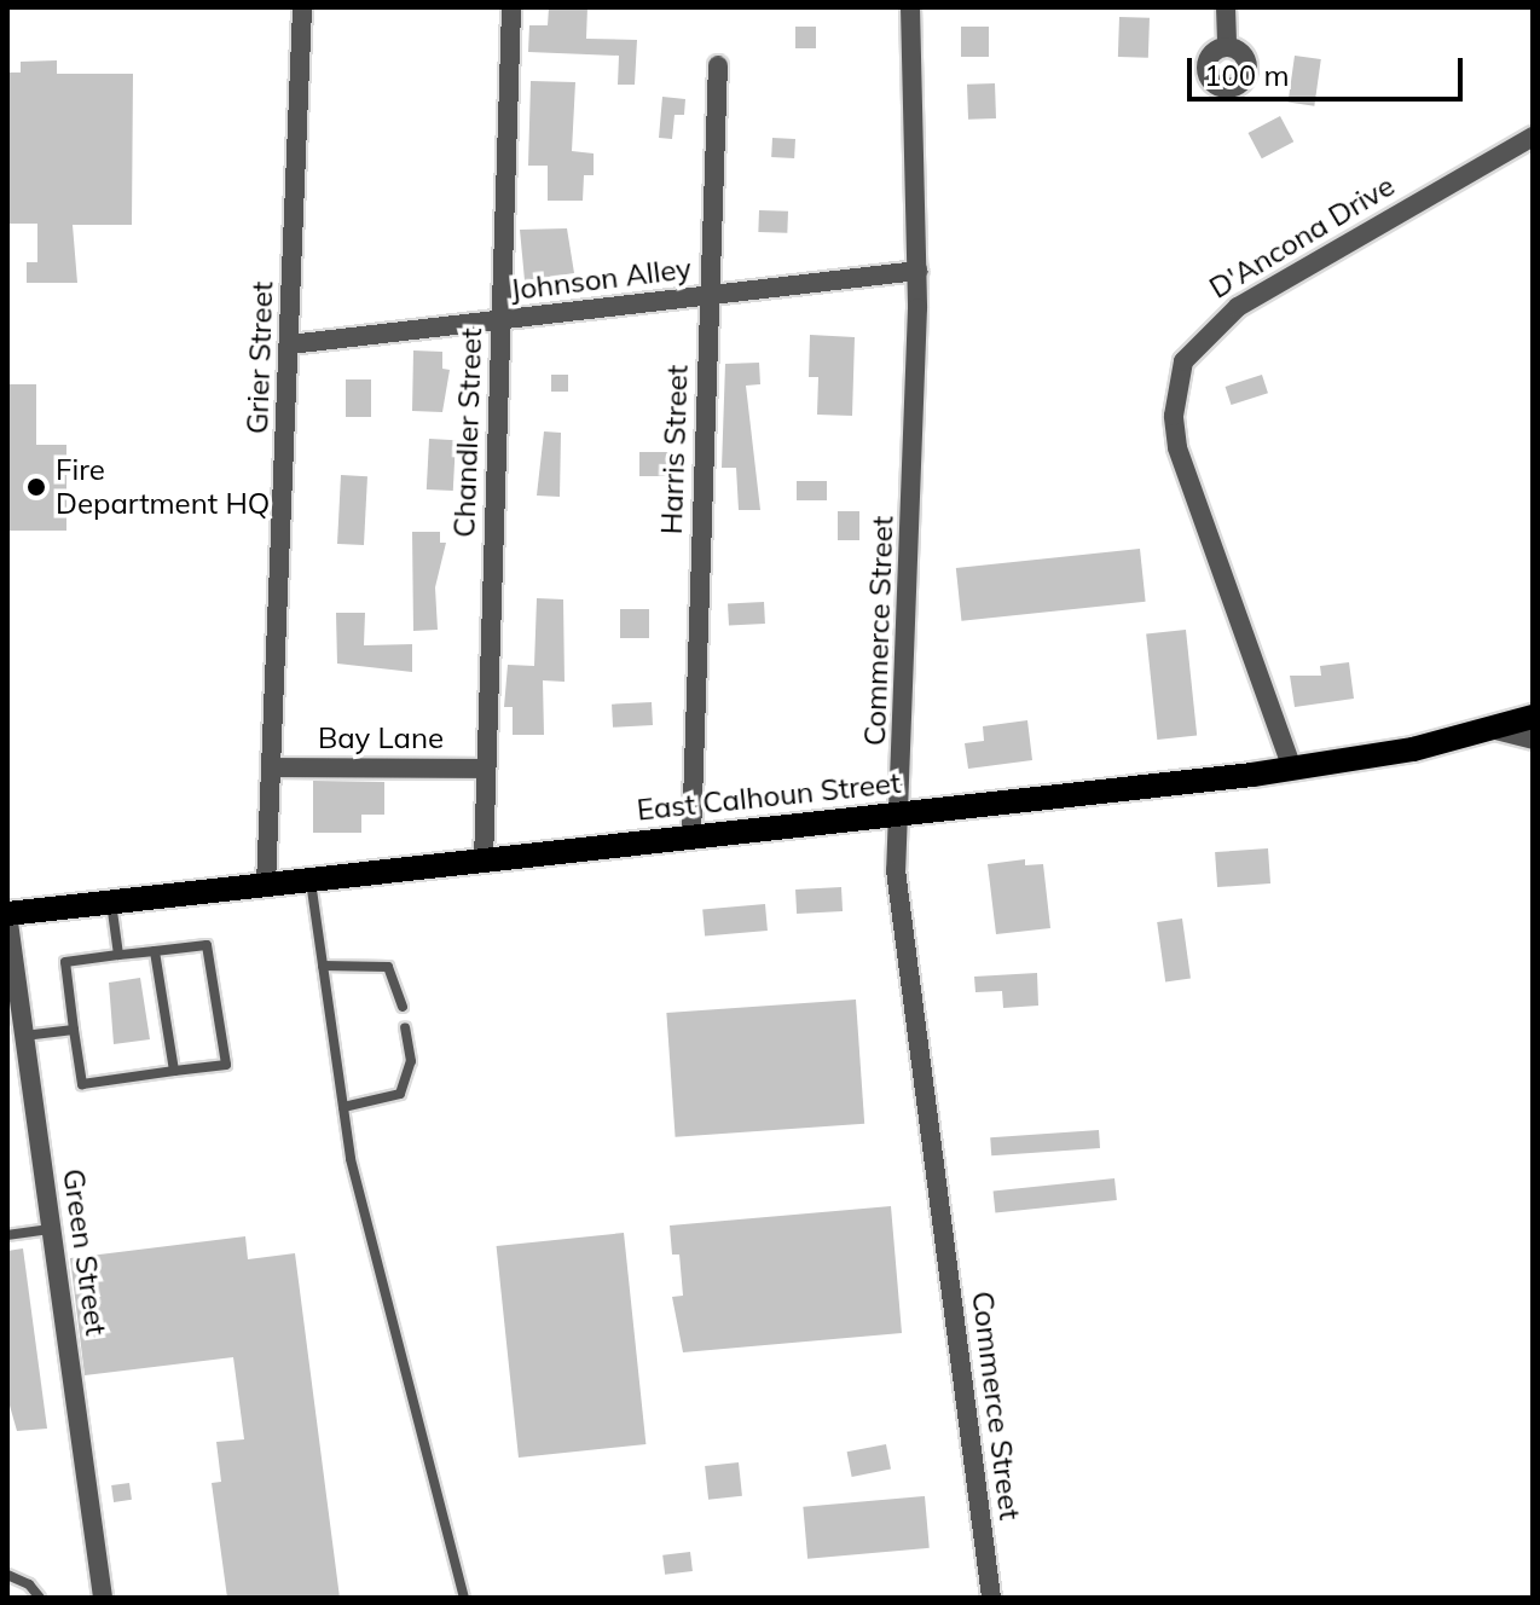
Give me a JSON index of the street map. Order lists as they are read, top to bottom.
{
  "streets": {
    "main road": ["East Calhoun Street"],
    "street": [
      "D'Ancona Drive",
      "Johnson Alley",
      "Grier Street",
      "Chandler Street",
      "Harris Street",
      "Commerce Street",
      "Bay Lane",
      "Green Street"
    ]
  },
  "crossings": [
    ["D'Ancona Drive", "East Calhoun Street"],
    ["Johnson Alley", "Grier Street"],
    ["Johnson Alley", "Chandler Street"],
    ["Johnson Alley", "Harris Street"],
    ["Johnson Alley", "Commerce Street"],
    ["Grier Street", "Bay Lane"],
    ["Grier Street", "East Calhoun Street"],
    ["Chandler Street", "Bay Lane"],
    ["Chandler Street", "East Calhoun Street"],
    ["Harris Street", "East Calhoun Street"],
    ["Commerce Street", "East Calhoun Street"],
    ["East Calhoun Street", "Green Street"]
  ],
  "places": ["Fire Department HQ"],
  "scale_bar": "100 m"
}
